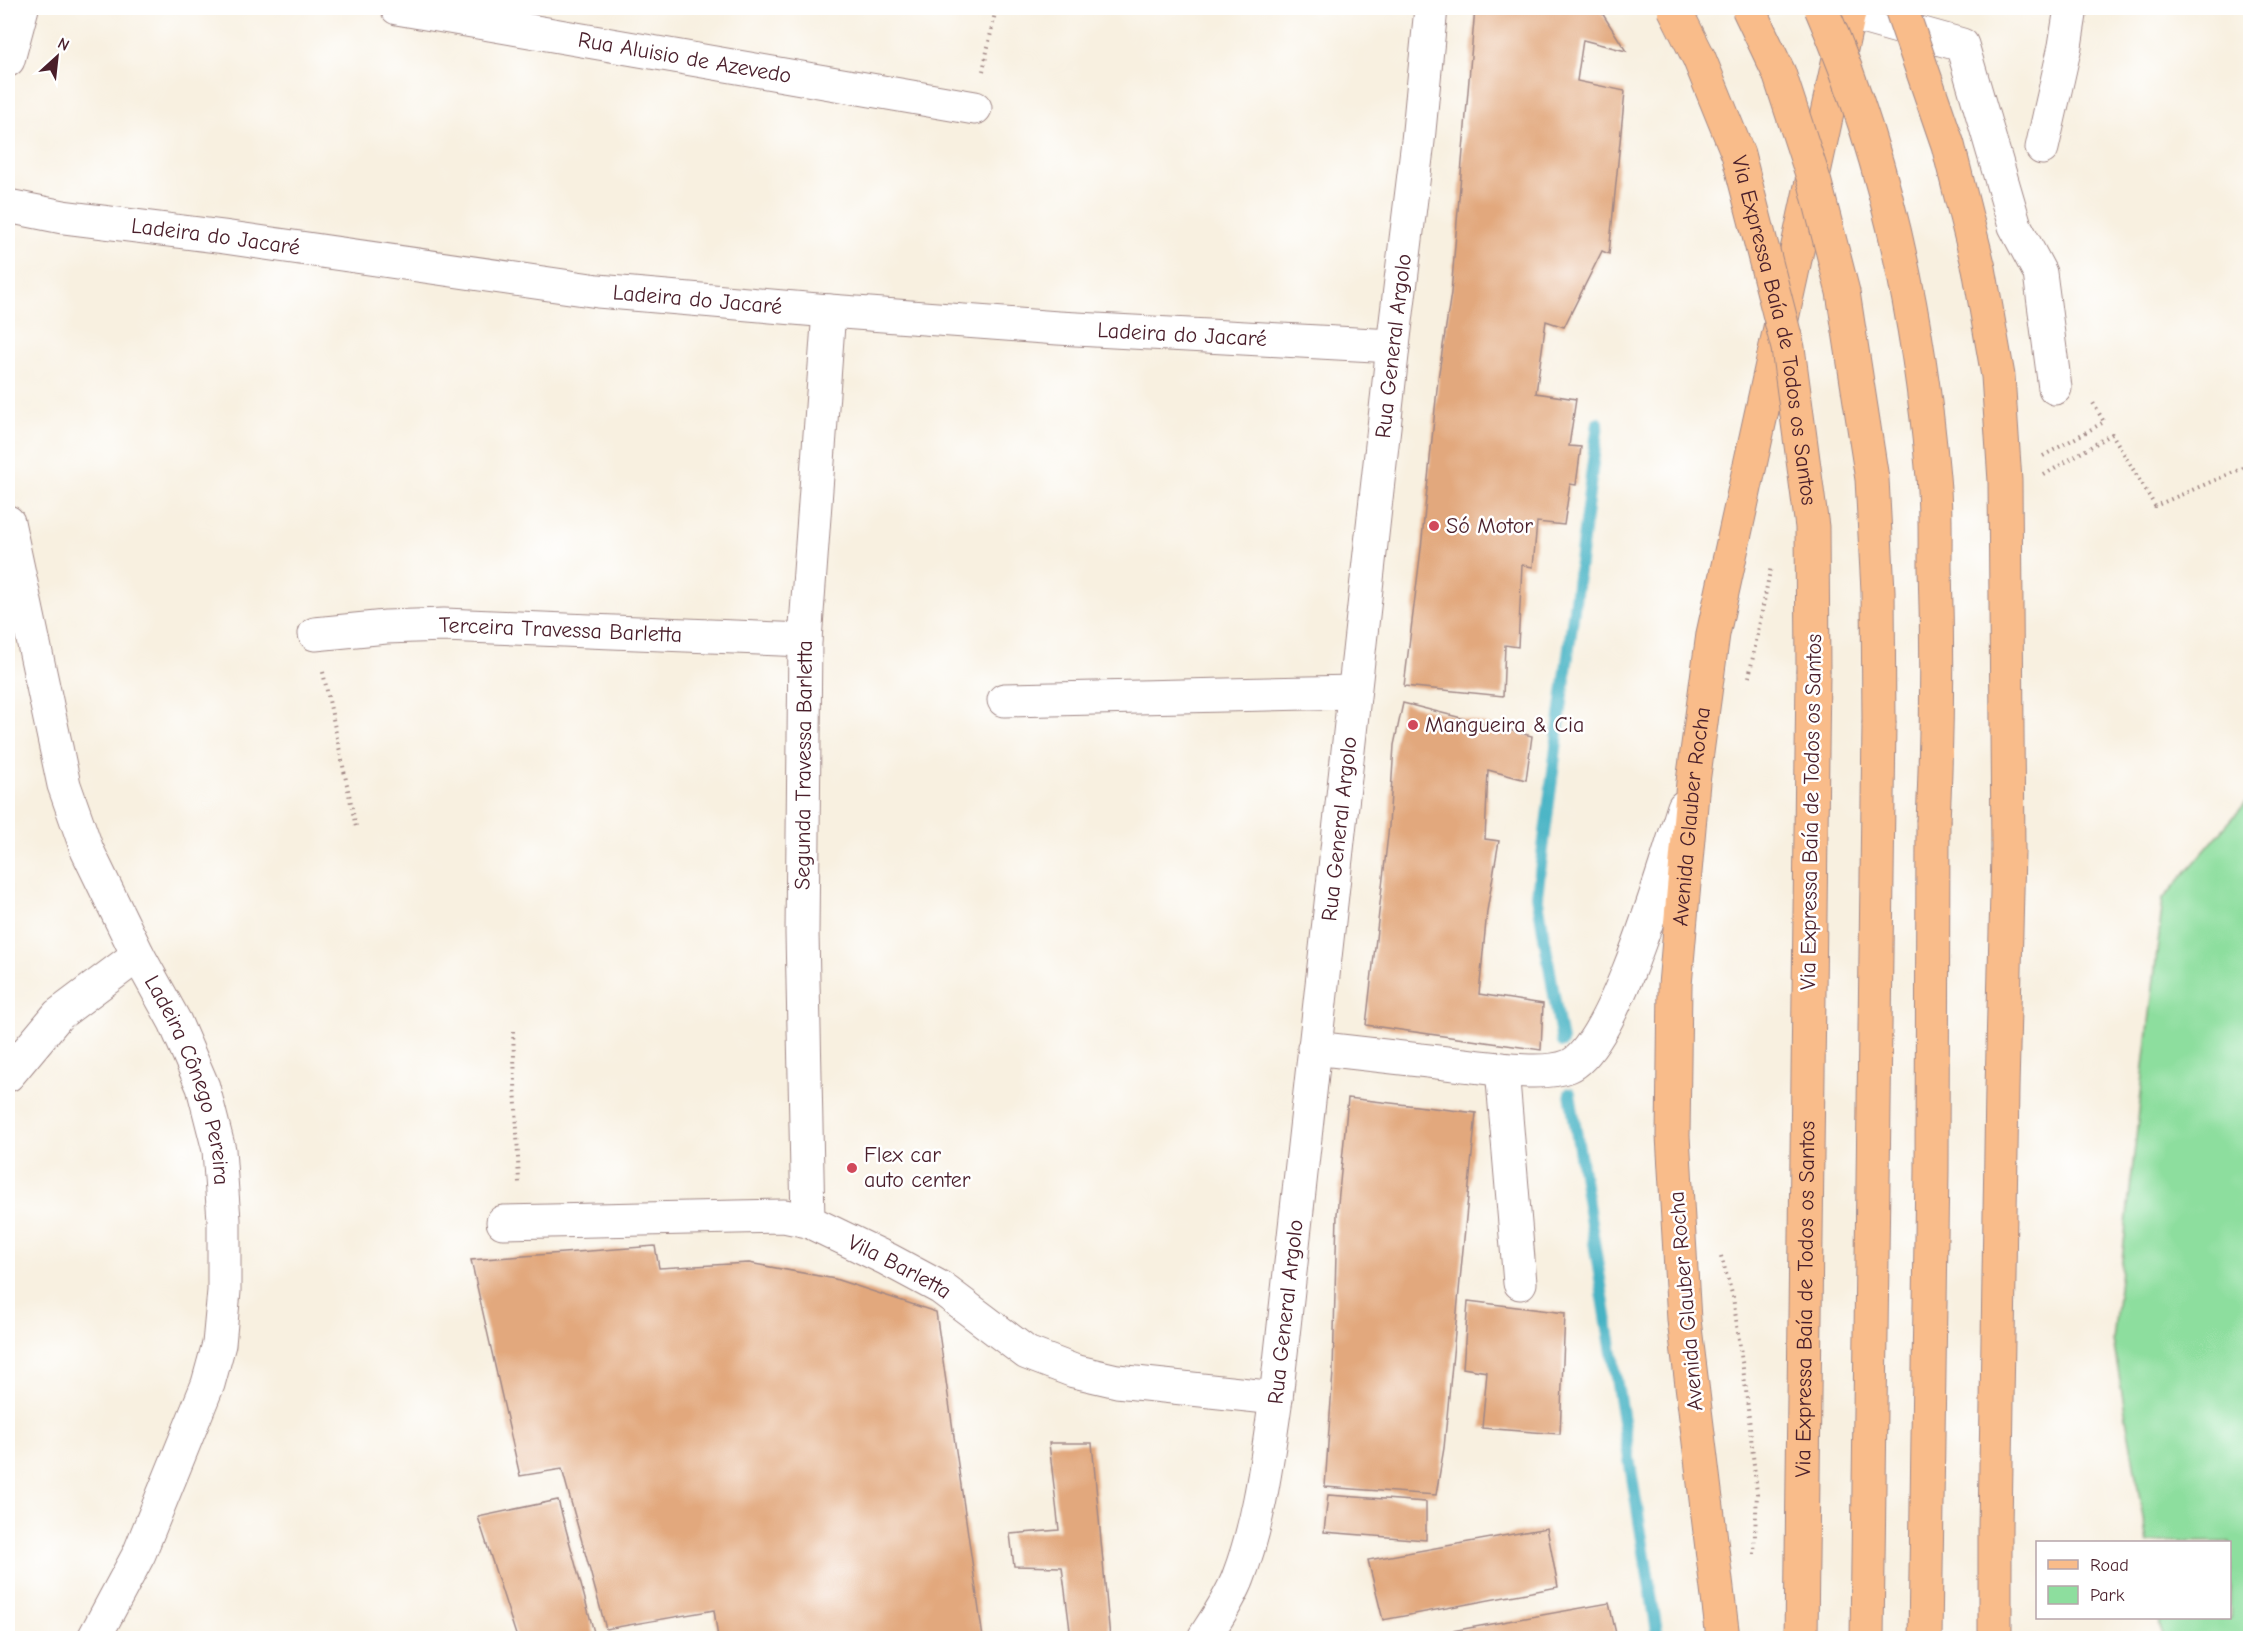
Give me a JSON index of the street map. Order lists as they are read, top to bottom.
{
  "streets": {
    "main road": ["Via Expressa Baía de Todos os Santos", "Avenida Glauber Rocha"],
    "street": [
      "Rua Aluisio de Azevedo",
      "Ladeira do Jacaré",
      "Rua General Argolo",
      "Terceira Travessa Barletta",
      "Segunda Travessa Barletta",
      "Ladeira Cônego Pereira",
      "Vila Barletta"
    ]
  },
  "crossings": [
    ["Ladeira do Jacaré", "Rua General Argolo"],
    ["Ladeira do Jacaré", "Segunda Travessa Barletta"],
    ["Rua General Argolo", "Vila Barletta"],
    ["Terceira Travessa Barletta", "Segunda Travessa Barletta"],
    ["Segunda Travessa Barletta", "Vila Barletta"]
  ],
  "places": ["Só Motor", "Mangueira & Cia", "Flex car auto center"],
  "legend": ["Road", "Park"],
  "north": "top right"
}
